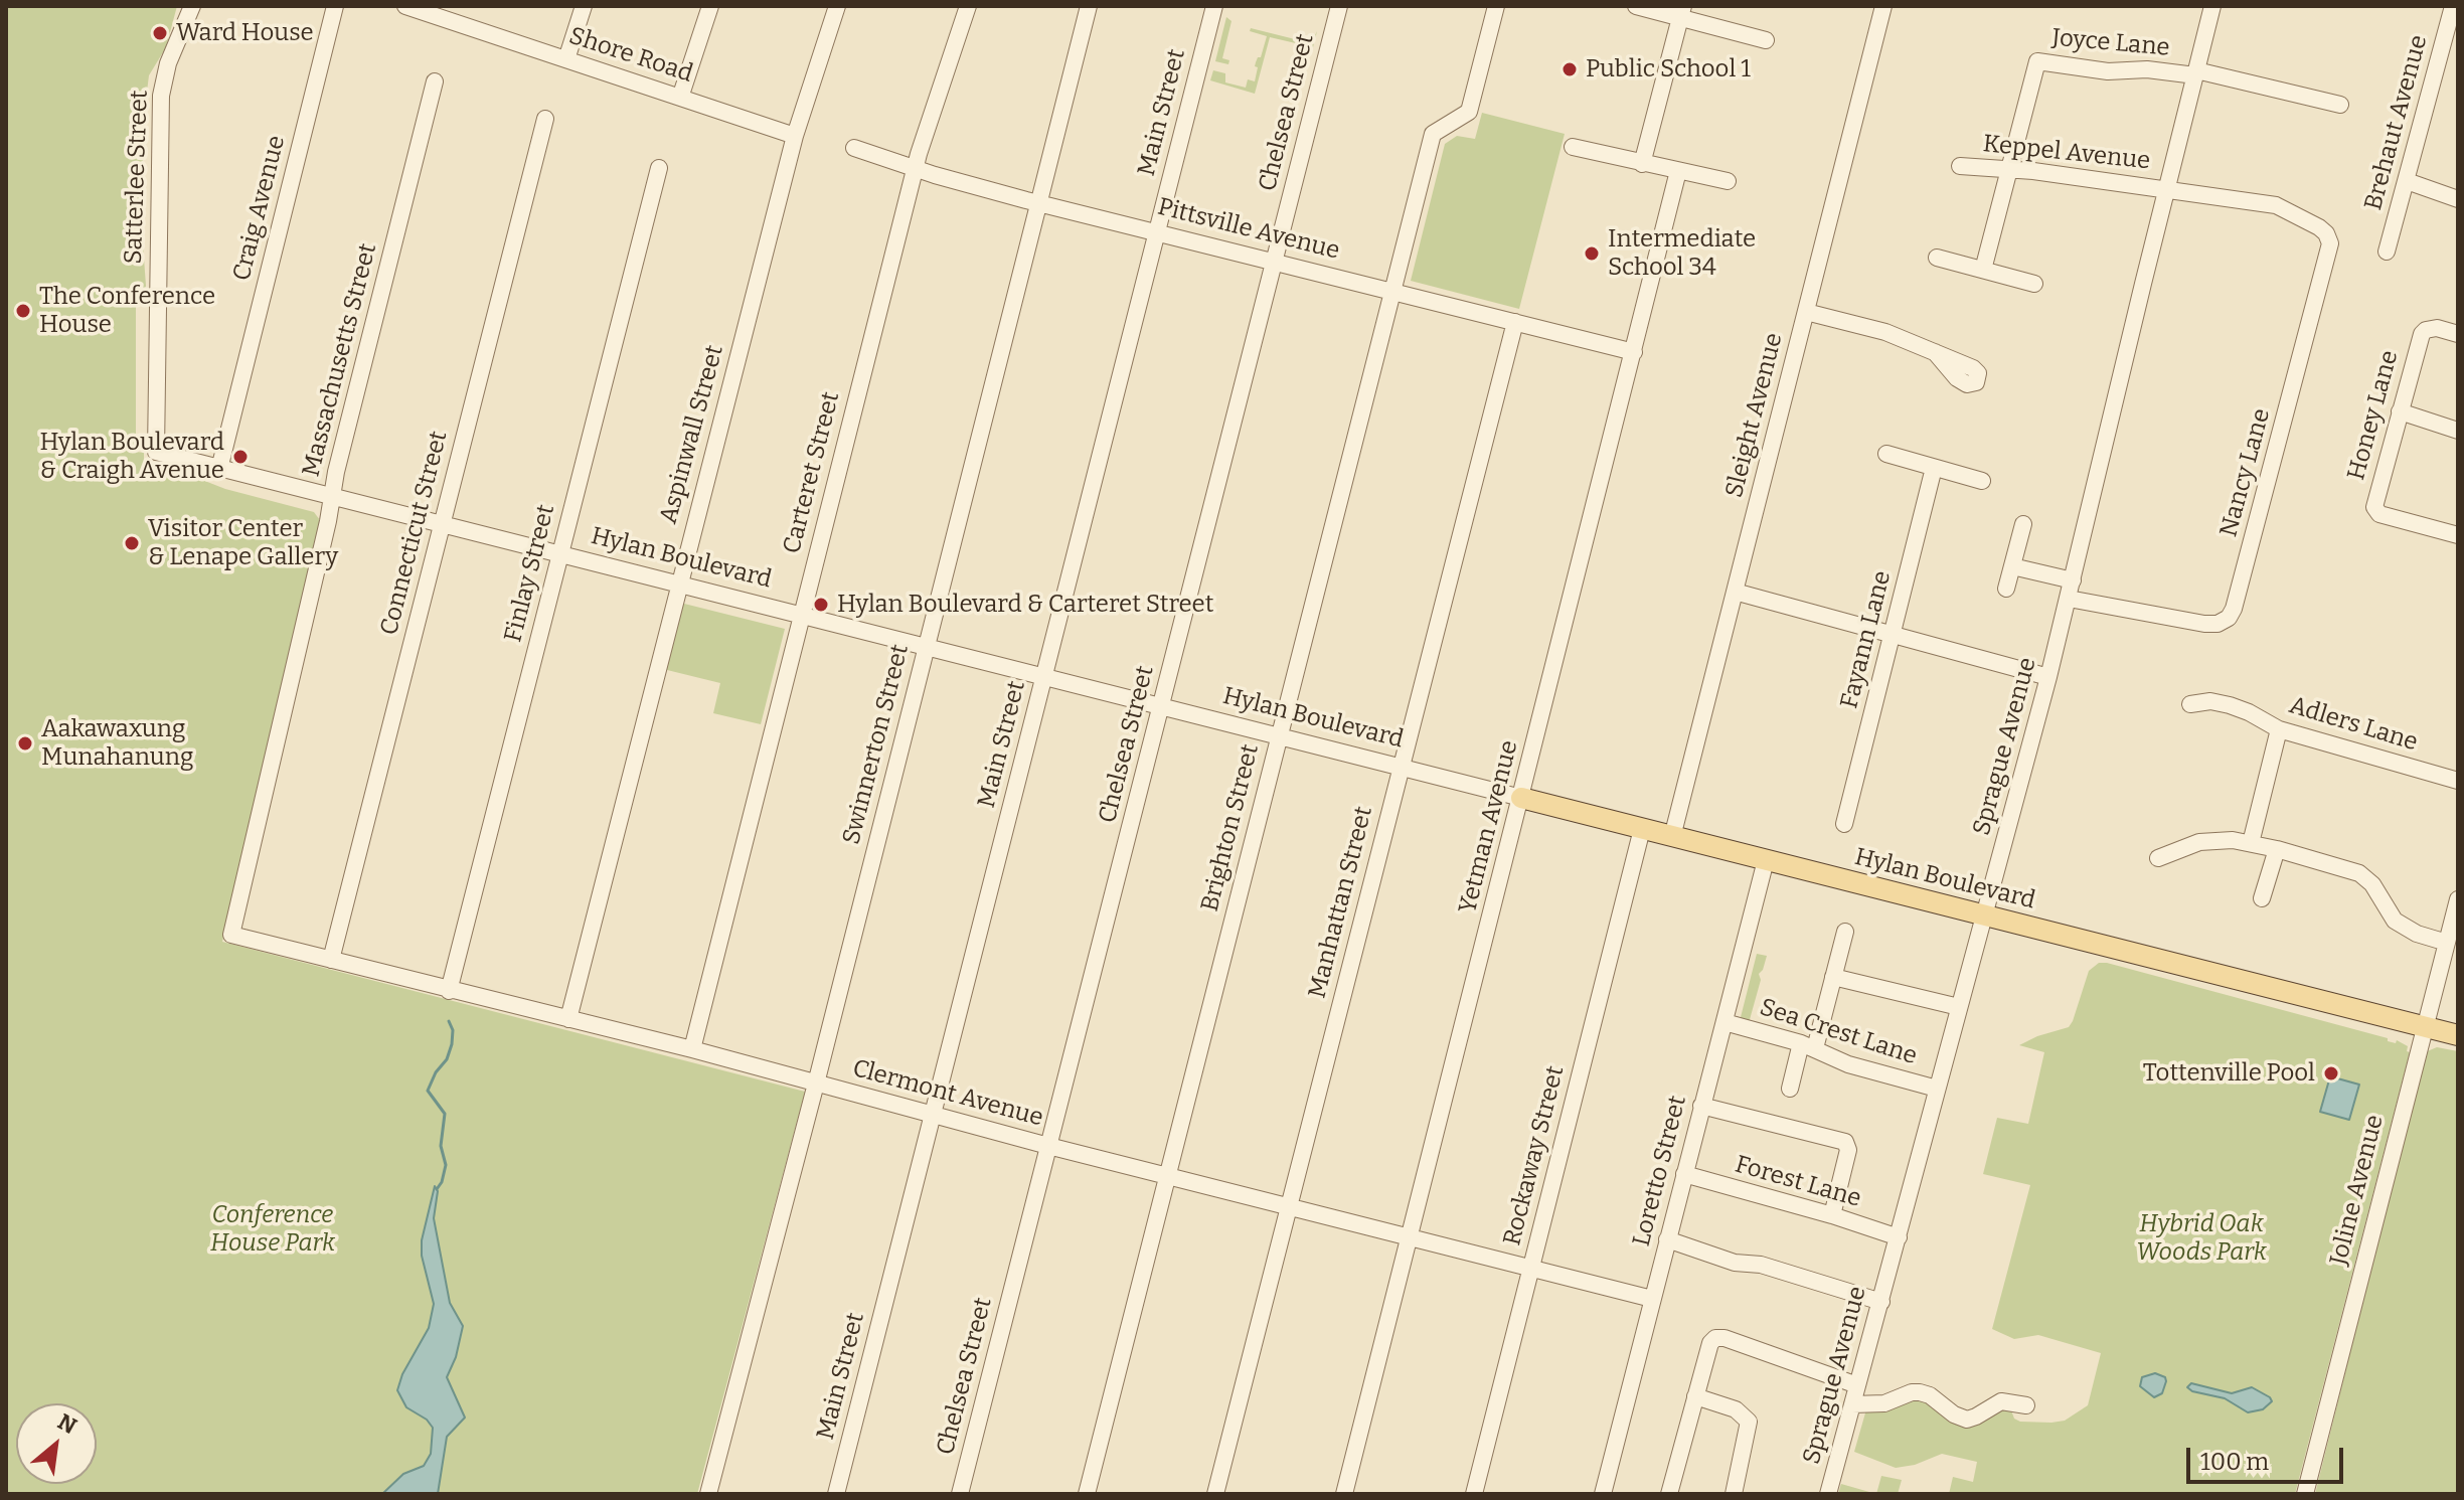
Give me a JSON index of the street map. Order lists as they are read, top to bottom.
{
  "streets": {
    "main road": ["Hylan Boulevard"],
    "street": [
      "Joyce Lane",
      "Shore Road",
      "Main Street",
      "Chelsea Street",
      "Brehaut Avenue",
      "Keppel Avenue",
      "Satterlee Street",
      "Craig Avenue",
      "Pittsville Avenue",
      "Massachusetts Street",
      "Sleight Avenue",
      "Honey Lane",
      "Aspinwall Street",
      "Carteret Street",
      "Nancy Lane",
      "Connecticut Street",
      "Finlay Street",
      "Fayann Lane",
      "Adlers Lane",
      "Swinnerton Street",
      "Sprague Avenue",
      "Yetman Avenue",
      "Brighton Street",
      "Manhattan Street",
      "Sea Crest Lane",
      "Clermont Avenue",
      "Rockaway Street",
      "Loretto Street",
      "Forest Lane",
      "Joline Avenue"
    ]
  },
  "crossings": [
    ["Joyce Lane", "Keppel Avenue"],
    ["Joyce Lane", "Sprague Avenue"],
    ["Shore Road", "Aspinwall Street"],
    ["Main Street", "Pittsville Avenue"],
    ["Main Street", "Hylan Boulevard"],
    ["Main Street", "Clermont Avenue"],
    ["Chelsea Street", "Pittsville Avenue"],
    ["Chelsea Street", "Hylan Boulevard"],
    ["Chelsea Street", "Clermont Avenue"],
    ["Keppel Avenue", "Nancy Lane"],
    ["Keppel Avenue", "Sprague Avenue"],
    ["Satterlee Street", "Hylan Boulevard"],
    ["Craig Avenue", "Hylan Boulevard"],
    ["Pittsville Avenue", "Carteret Street"],
    ["Pittsville Avenue", "Swinnerton Street"],
    ["Pittsville Avenue", "Yetman Avenue"],
    ["Pittsville Avenue", "Brighton Street"],
    ["Pittsville Avenue", "Manhattan Street"],
    ["Massachusetts Street", "Hylan Boulevard"],
    ["Massachusetts Street", "Clermont Avenue"],
    ["Sleight Avenue", "Hylan Boulevard"],
    ["Aspinwall Street", "Hylan Boulevard"],
    ["Aspinwall Street", "Clermont Avenue"],
    ["Carteret Street", "Hylan Boulevard"],
    ["Carteret Street", "Clermont Avenue"],
    ["Nancy Lane", "Sprague Avenue"],
    ["Connecticut Street", "Hylan Boulevard"],
    ["Connecticut Street", "Clermont Avenue"],
    ["Hylan Boulevard", "Finlay Street"],
    ["Hylan Boulevard", "Swinnerton Street"],
    ["Hylan Boulevard", "Sprague Avenue"],
    ["Hylan Boulevard", "Yetman Avenue"],
    ["Hylan Boulevard", "Brighton Street"],
    ["Hylan Boulevard", "Manhattan Street"],
    ["Hylan Boulevard", "Rockaway Street"],
    ["Hylan Boulevard", "Loretto Street"],
    ["Hylan Boulevard", "Joline Avenue"],
    ["Finlay Street", "Clermont Avenue"],
    ["Swinnerton Street", "Clermont Avenue"],
    ["Sprague Avenue", "Sea Crest Lane"],
    ["Sprague Avenue", "Forest Lane"],
    ["Yetman Avenue", "Clermont Avenue"],
    ["Brighton Street", "Clermont Avenue"],
    ["Manhattan Street", "Clermont Avenue"],
    ["Sea Crest Lane", "Loretto Street"],
    ["Clermont Avenue", "Rockaway Street"],
    ["Clermont Avenue", "Loretto Street"],
    ["Loretto Street", "Forest Lane"]
  ],
  "parks": ["Conference House Park", "Hybrid Oak Woods Park"],
  "places": [
    "Ward House",
    "Public School 1",
    "Intermediate School 34",
    "The Conference House",
    "Hylan Boulevard & Craigh Avenue",
    "Visitor Center & Lenape Gallery",
    "Hylan Boulevard & Carteret Street",
    "Aakawaxung Munahanung",
    "Tottenville Pool"
  ],
  "scale_bar": "100 m",
  "north": "top right"
}
